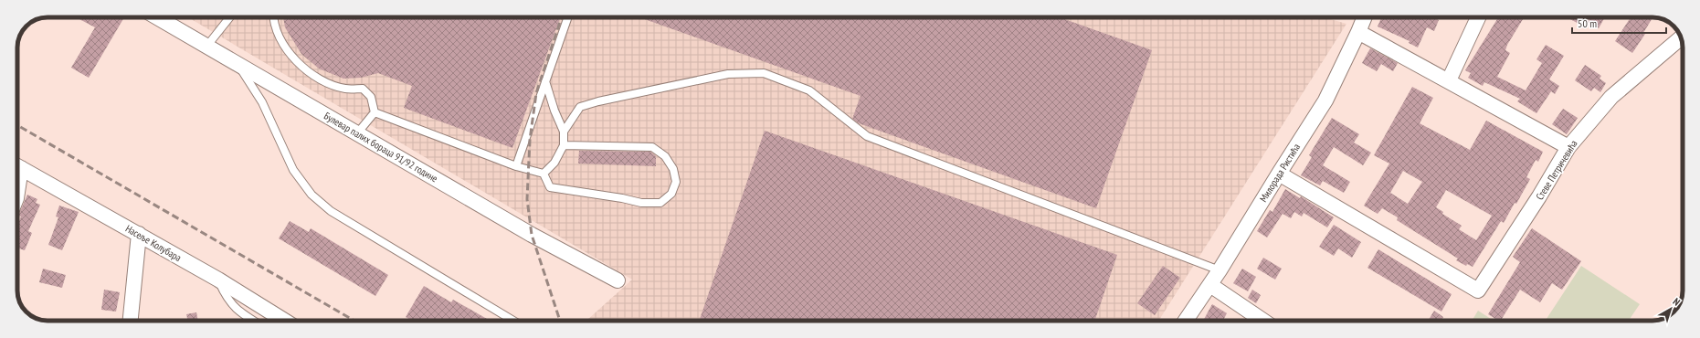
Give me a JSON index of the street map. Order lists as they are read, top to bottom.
{
  "streets": {
    "street": [
      "Булевар палих бораца 91/92 године",
      "Стеве Петричевића",
      "Милорада Ристића",
      "Насеље Колубара"
    ]
  },
  "crossings": [
    ["Стеве Петричевића", "Милорада Ристића"]
  ],
  "scale_bar": "50 m",
  "north": "top right"
}
